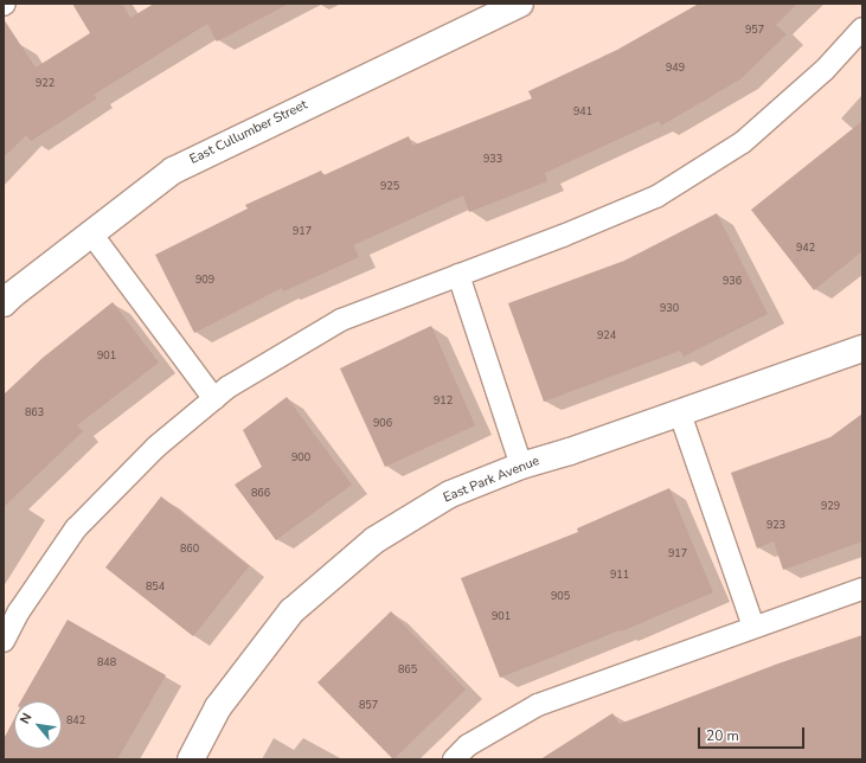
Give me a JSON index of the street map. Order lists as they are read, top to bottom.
{
  "streets": {
    "street": ["East Cullumber Street", "East Park Avenue"]
  },
  "house_numbers": [
    "957",
    "949",
    "922",
    "941",
    "933",
    "925",
    "917",
    "942",
    "909",
    "936",
    "930",
    "924",
    "901",
    "912",
    "863",
    "906",
    "900",
    "866",
    "929",
    "923",
    "860",
    "917",
    "911",
    "854",
    "905",
    "901",
    "848",
    "865",
    "857",
    "842"
  ],
  "scale_bar": "20 m",
  "north": "top left"
}
